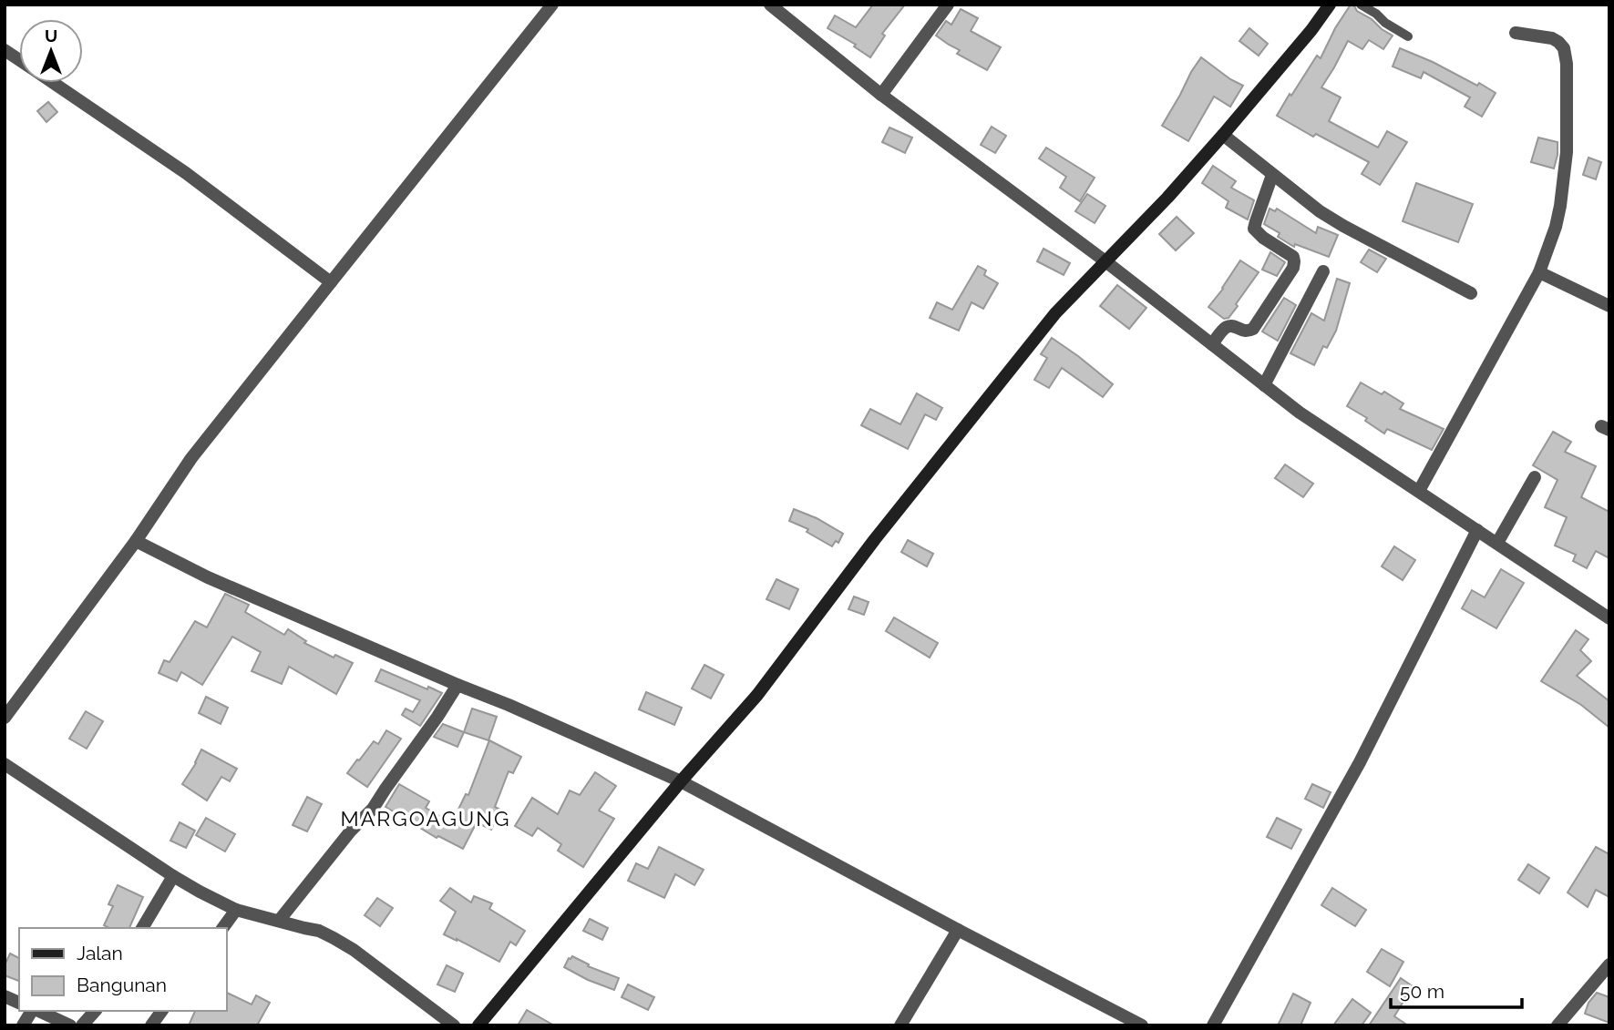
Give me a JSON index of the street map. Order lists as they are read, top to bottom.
{
  "districts": ["MARGOAGUNG"],
  "legend": ["Jalan", "Bangunan"],
  "scale_bar": "50 m",
  "north": "top"
}
